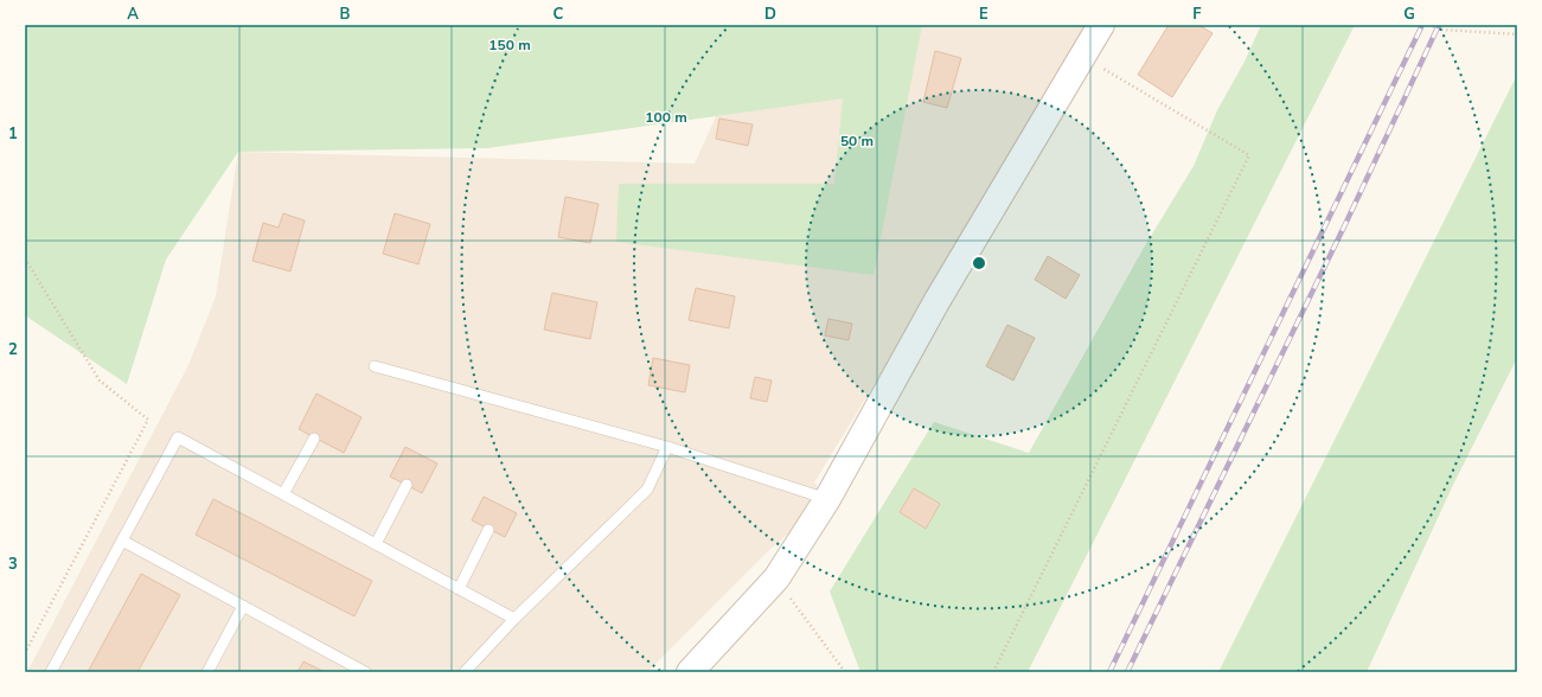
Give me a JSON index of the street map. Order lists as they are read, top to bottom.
{
  "grid": {
    "columns": [
      "A",
      "B",
      "C",
      "D",
      "E",
      "F",
      "G"
    ],
    "rows": ["1", "2", "3"]
  },
  "rings": ["150 m", "100 m", "50 m"]
}
